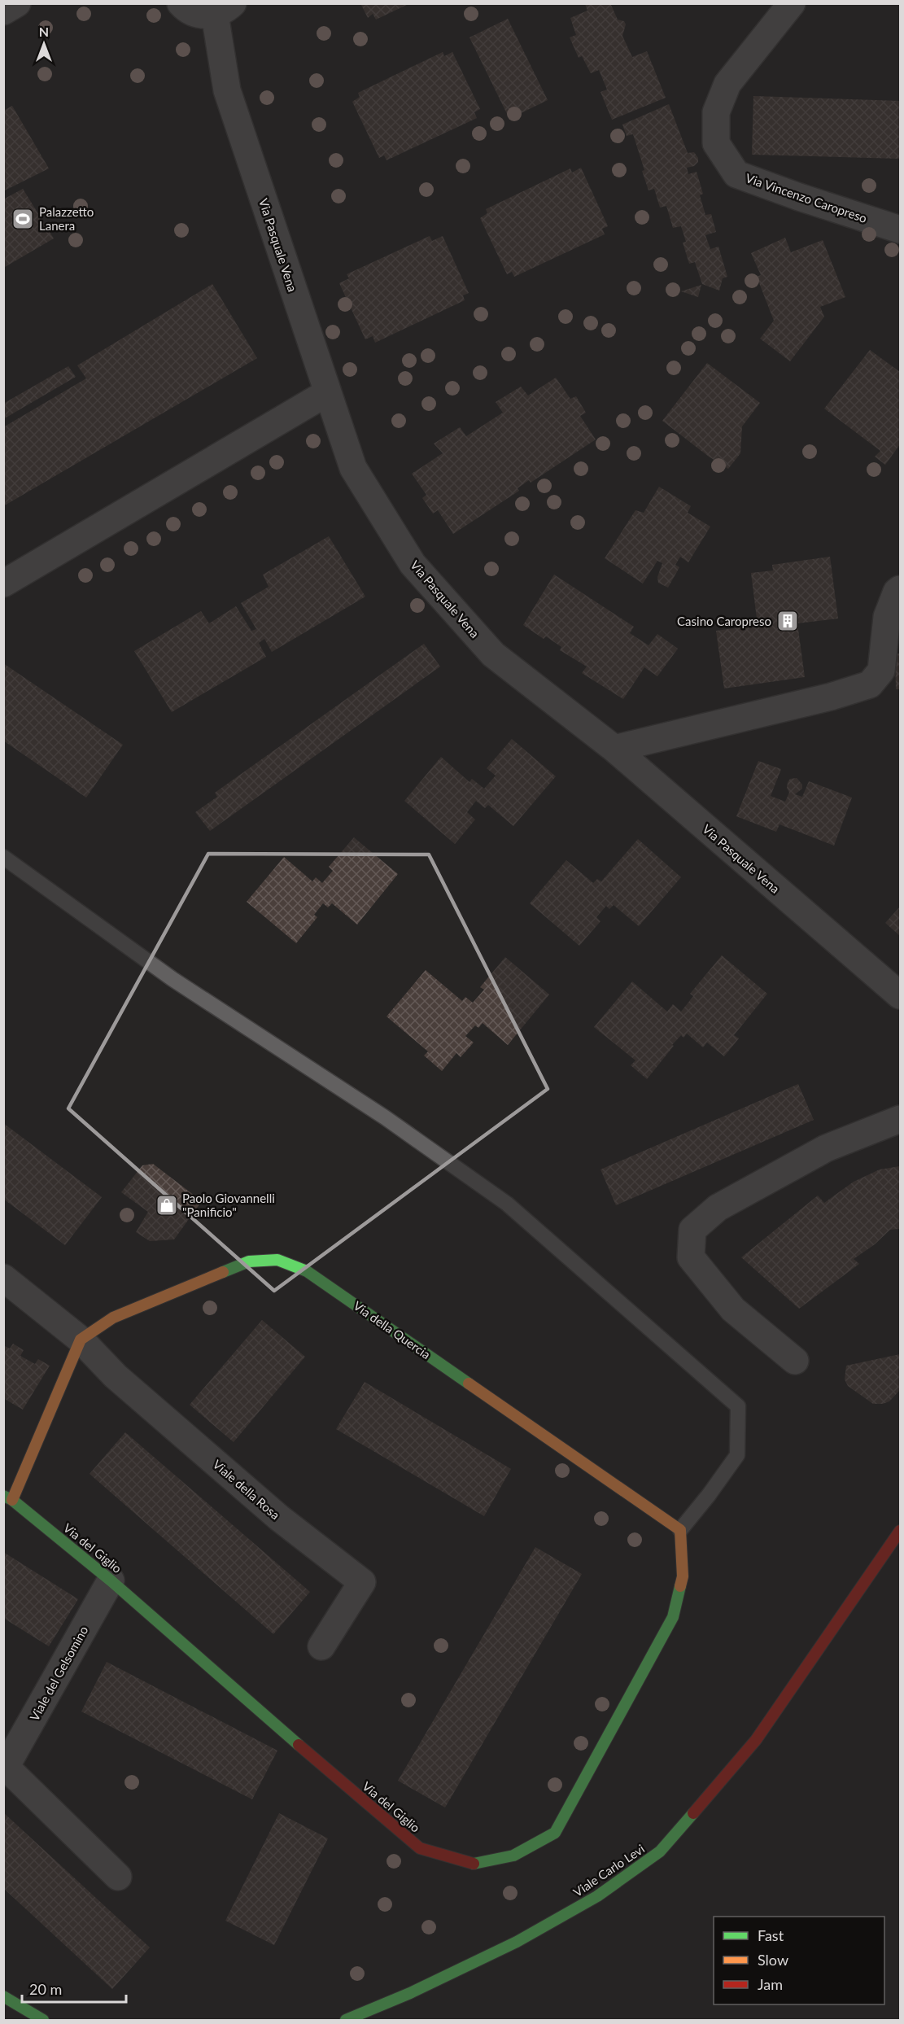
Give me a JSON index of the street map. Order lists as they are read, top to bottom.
{
  "streets": {
    "street": [
      "Via Vincenzo Caropreso",
      "Via Pasquale Vena",
      "Via della Quercia",
      "Viale della Rosa",
      "Via del Giglio",
      "Viale del Gelsomino",
      "Viale Carlo Levi"
    ]
  },
  "crossings": [
    ["Via della Quercia", "Viale della Rosa"],
    ["Via della Quercia", "Via del Giglio"],
    ["Via del Giglio", "Viale del Gelsomino"]
  ],
  "places": {
    "sports": ["Palazzetto Lanera"],
    "building": ["Casino Caropreso"],
    "shop": ["Paolo Giovannelli \"Panificio\""]
  },
  "legend": ["Fast", "Slow", "Jam"],
  "scale_bar": "20 m",
  "north": "top"
}
